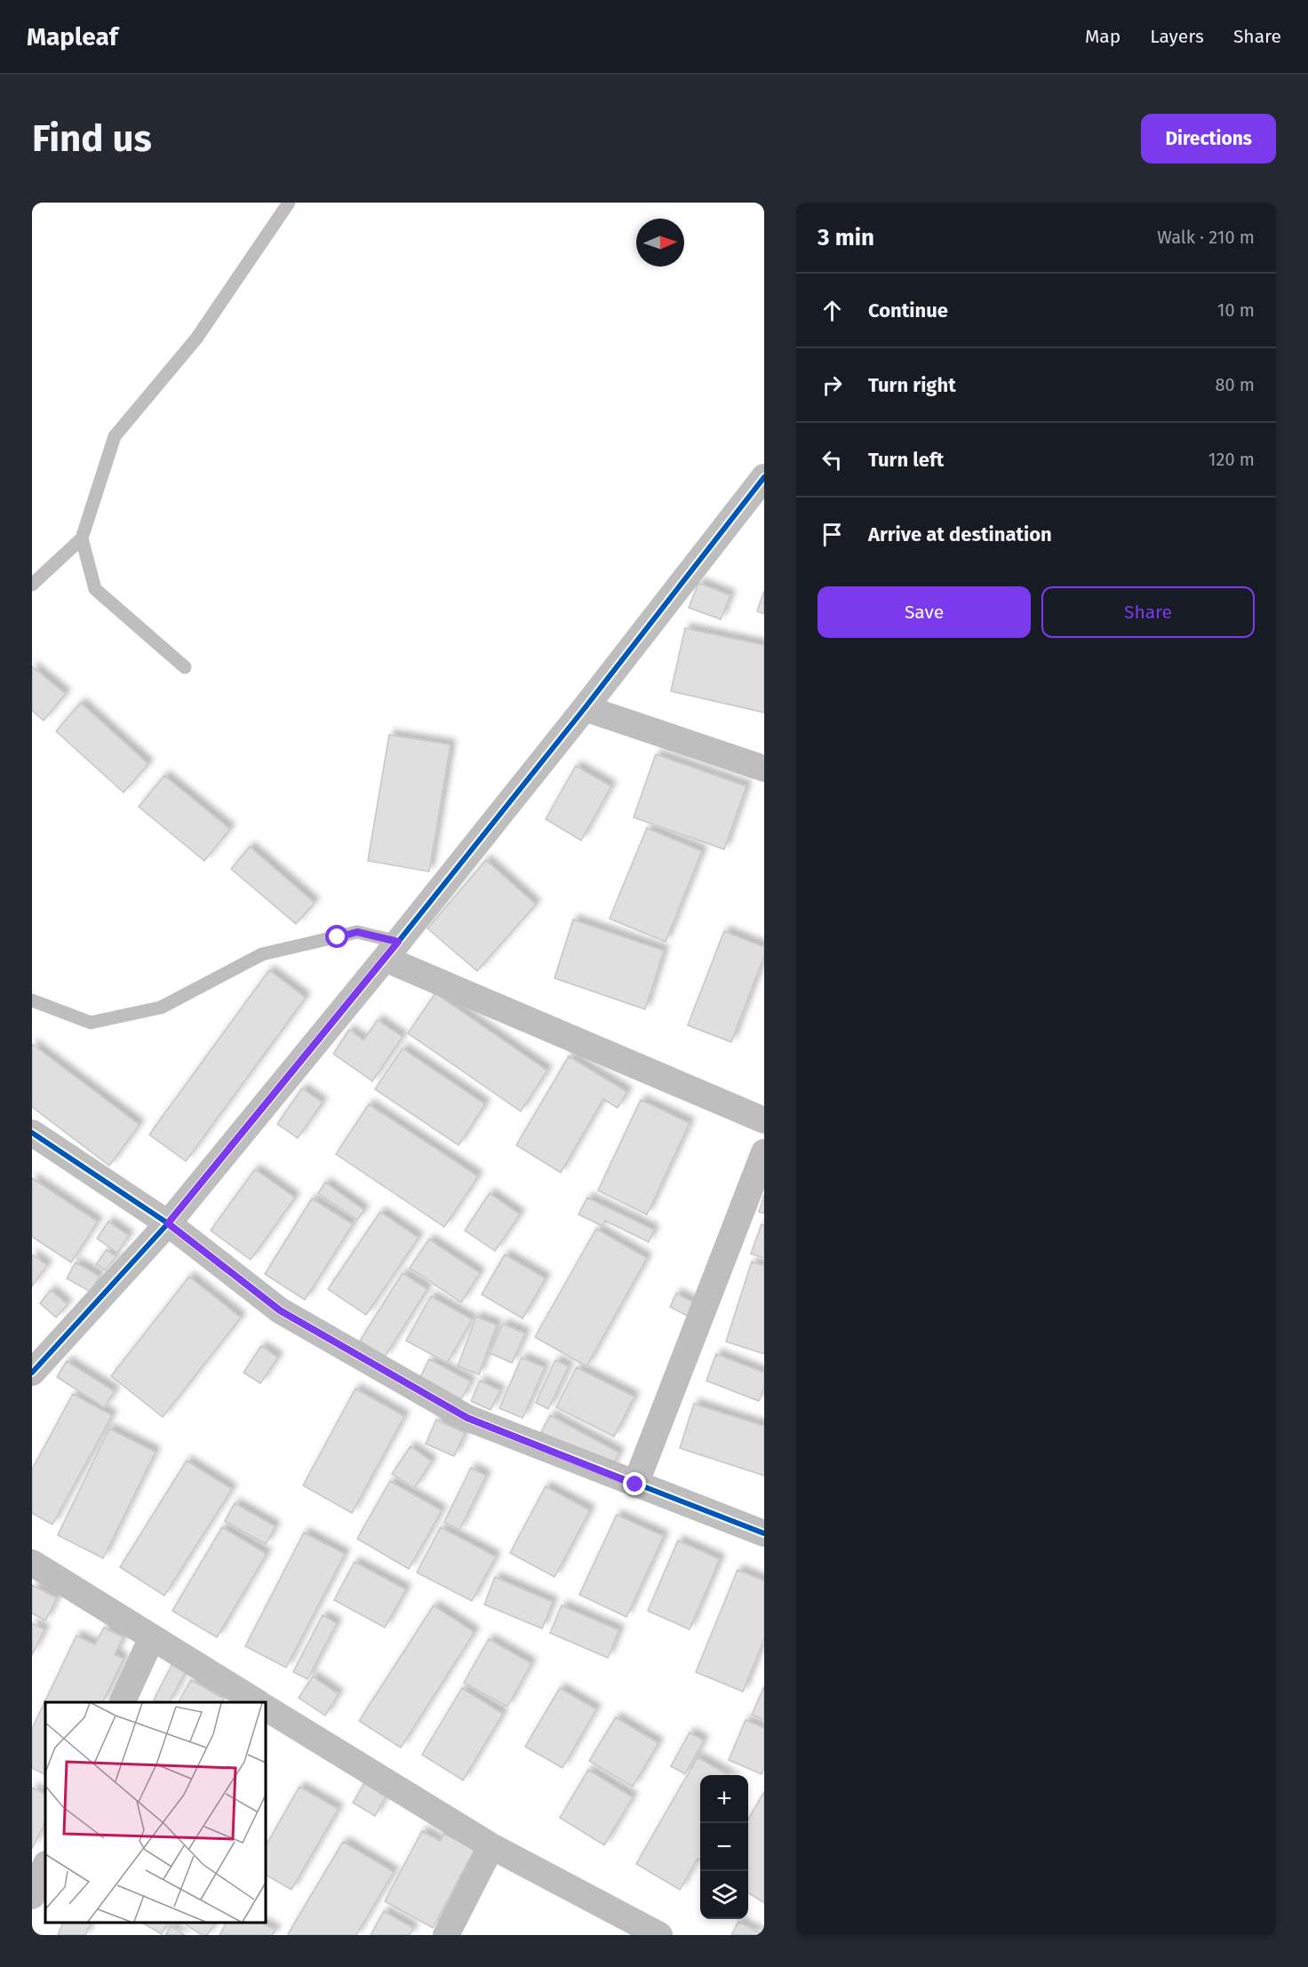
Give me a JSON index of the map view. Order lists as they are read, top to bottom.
{
  "north": "right",
  "page": {
    "header": "Mapleaf",
    "nav": ["Map", "Layers", "Share"],
    "buttons": [
      "Directions",
      ["Save", "Share"]
    ],
    "title": "Find us",
    "heading": ["3 min", "Walk · 210 m"],
    "list": [
      ["Continue", "10 m"],
      ["Turn right", "80 m"],
      ["Turn left", "120 m"],
      "Arrive at destination"
    ],
    "map_buttons": ["+", "−"]
  }
}
